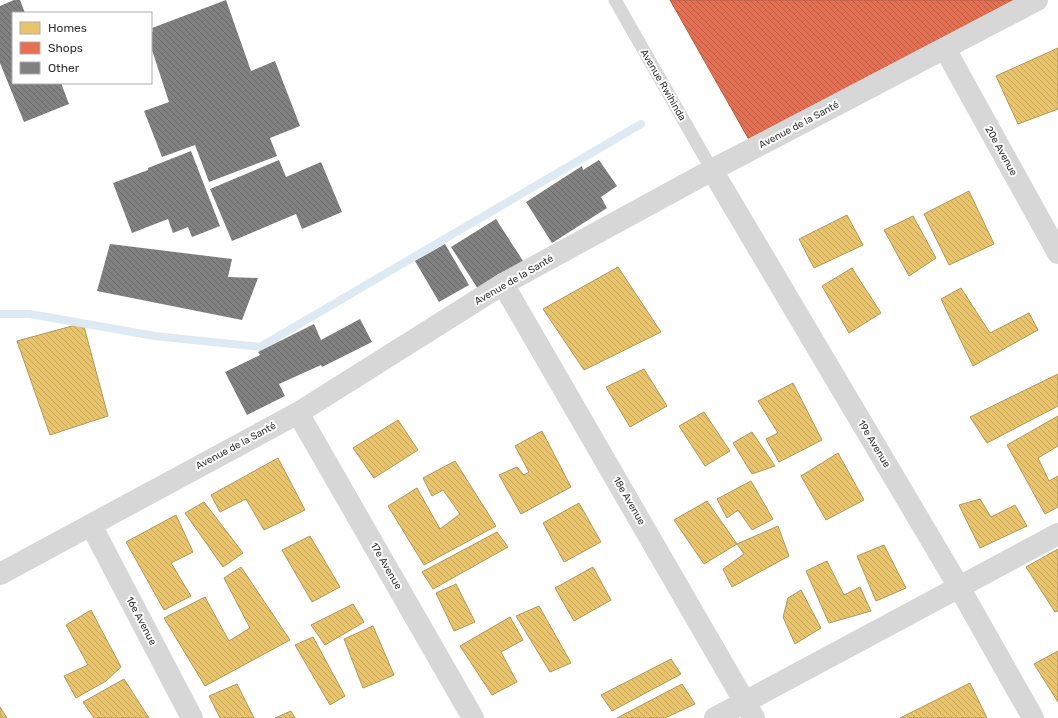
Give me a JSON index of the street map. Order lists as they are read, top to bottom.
{
  "streets": {
    "street": [
      "Avenue de la Santé",
      "20e Avenue",
      "19e Avenue",
      "18e Avenue",
      "17e Avenue",
      "16e Avenue"
    ],
    "lane": ["Avenue Rwihinda"]
  },
  "crossings": [
    ["Avenue Rwihinda", "Avenue de la Santé"],
    ["Avenue Rwihinda", "19e Avenue"],
    ["Avenue de la Santé", "20e Avenue"],
    ["Avenue de la Santé", "19e Avenue"],
    ["Avenue de la Santé", "18e Avenue"],
    ["Avenue de la Santé", "17e Avenue"],
    ["Avenue de la Santé", "16e Avenue"]
  ],
  "legend": ["Homes", "Shops", "Other"]
}
